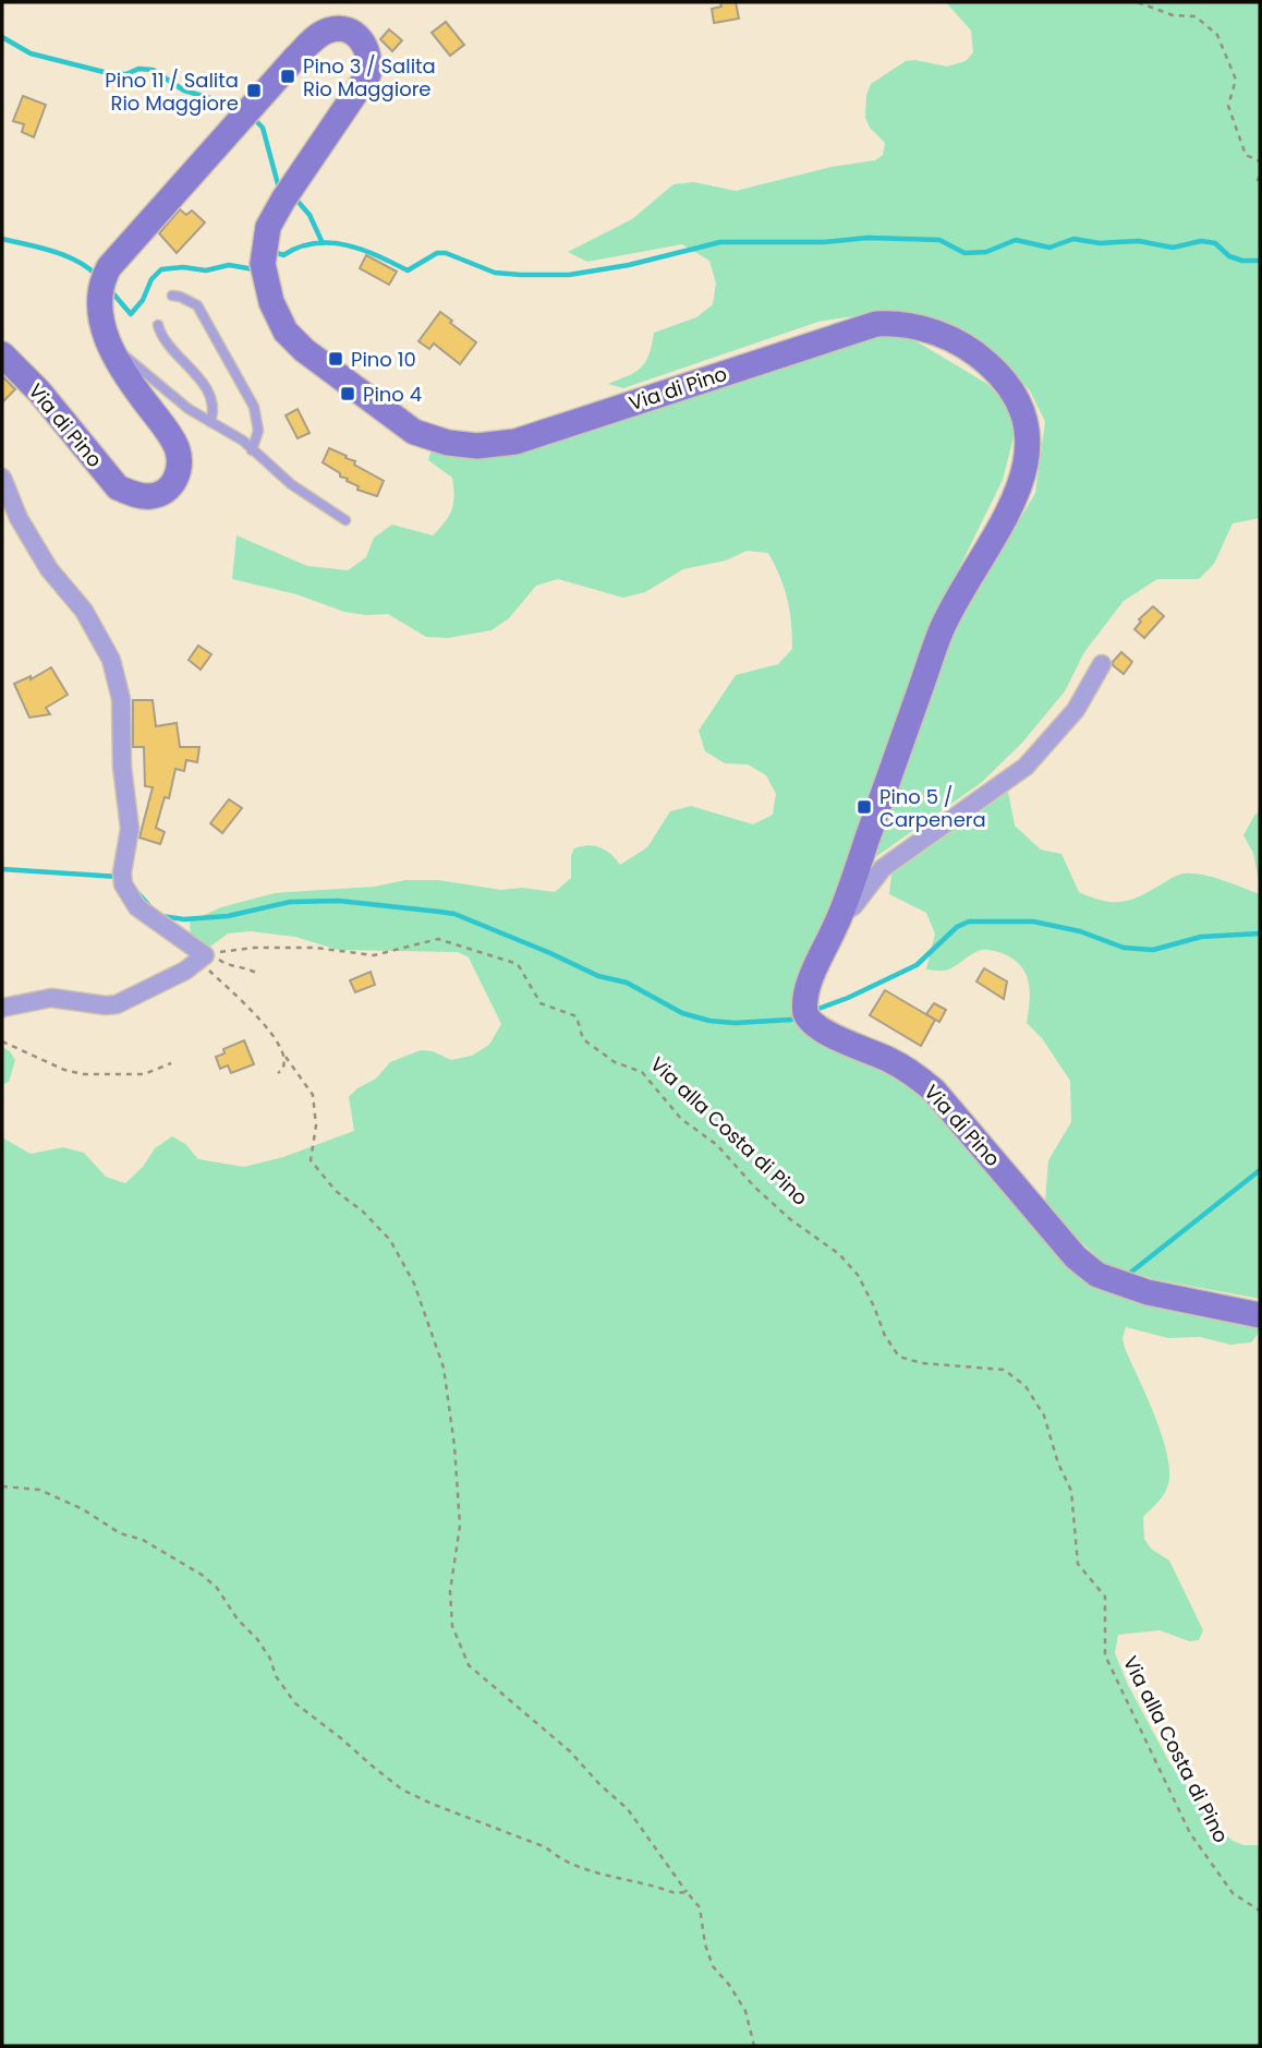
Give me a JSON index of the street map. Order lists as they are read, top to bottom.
{
  "streets": {
    "street": ["Via di Pino"],
    "path": ["Via alla Costa di Pino"]
  },
  "places": {
    "transit": [
      "Pino 3 / Salita Rio Maggiore",
      "Pino 11 / Salita Rio Maggiore",
      "Pino 10",
      "Pino 4",
      "Pino 5 / Carpenera"
    ]
  }
}
